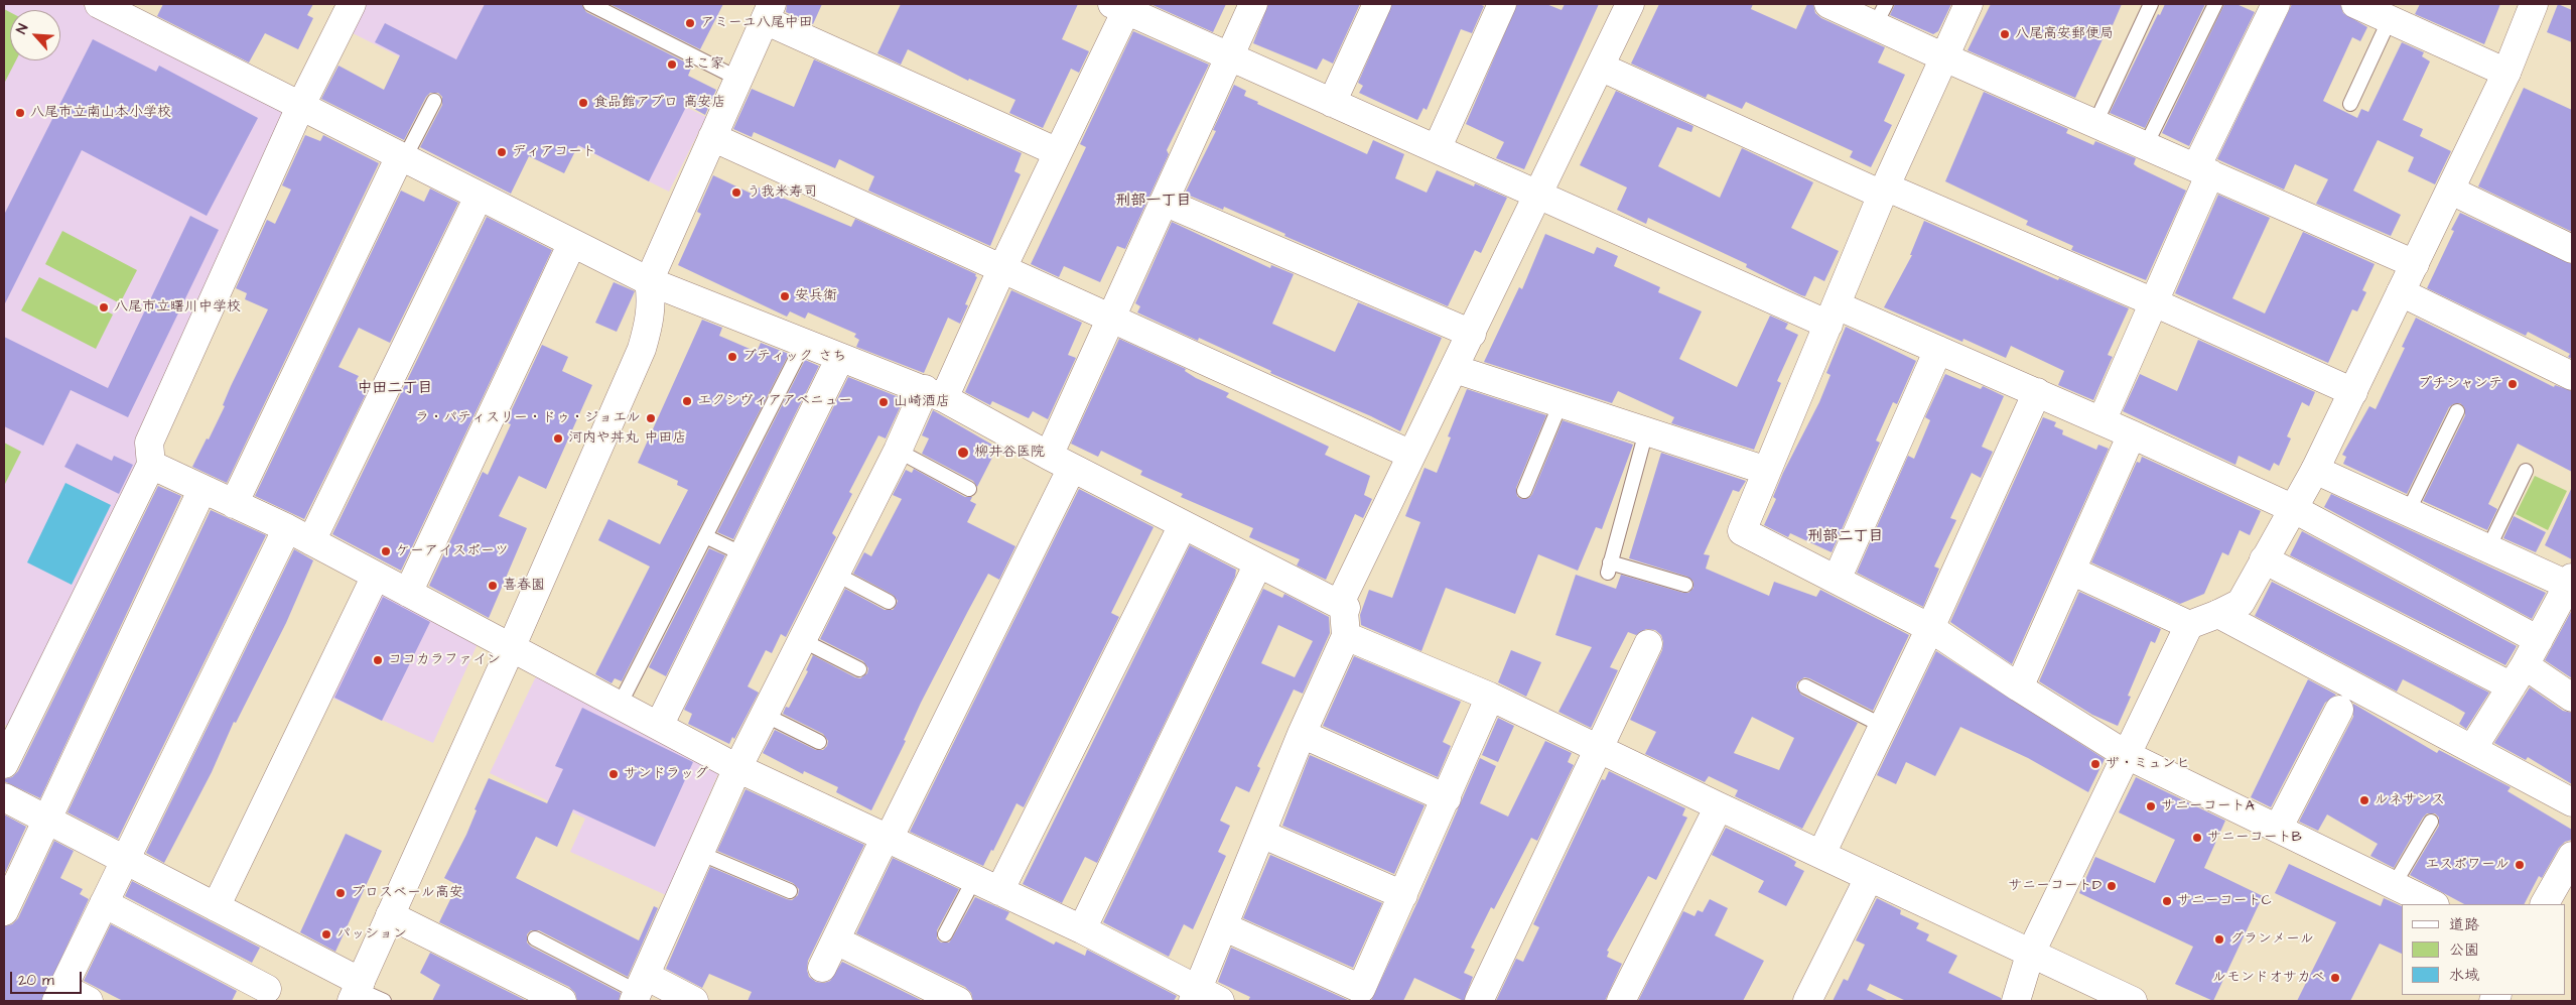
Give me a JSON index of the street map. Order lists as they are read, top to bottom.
{
  "districts": ["刑部一丁目", "中田二丁目", "刑部二丁目"],
  "places": [
    "アミーユ八尾中田",
    "八尾高安郵便局",
    "まこ家",
    "食品館アプロ 高安店",
    "八尾市立南山本小学校",
    "ディアコート",
    "う我米寿司",
    "安兵衛",
    "八尾市立曙川中学校",
    "ブティック さち",
    "プチシャンテ",
    "エクシヴィアアベニュー",
    "山崎酒店",
    "ラ・パティスリー・ドゥ・ジョエル",
    "河内や丼丸 中田店",
    "柳井谷医院",
    "ケーアイスポーツ",
    "喜春園",
    "ココカラファイン",
    "ザ・ミュンヒ",
    "サンドラッグ",
    "ルネサンス",
    "サニーコートA",
    "サニーコートB",
    "エスポワール",
    "サニーコートD",
    "プロスベール高安",
    "サニーコートC",
    "パッション",
    "グランメール",
    "ルモンドオサカベ"
  ],
  "legend": ["道路", "公園", "水域"],
  "scale_bar": "20 m",
  "north": "top left"
}
